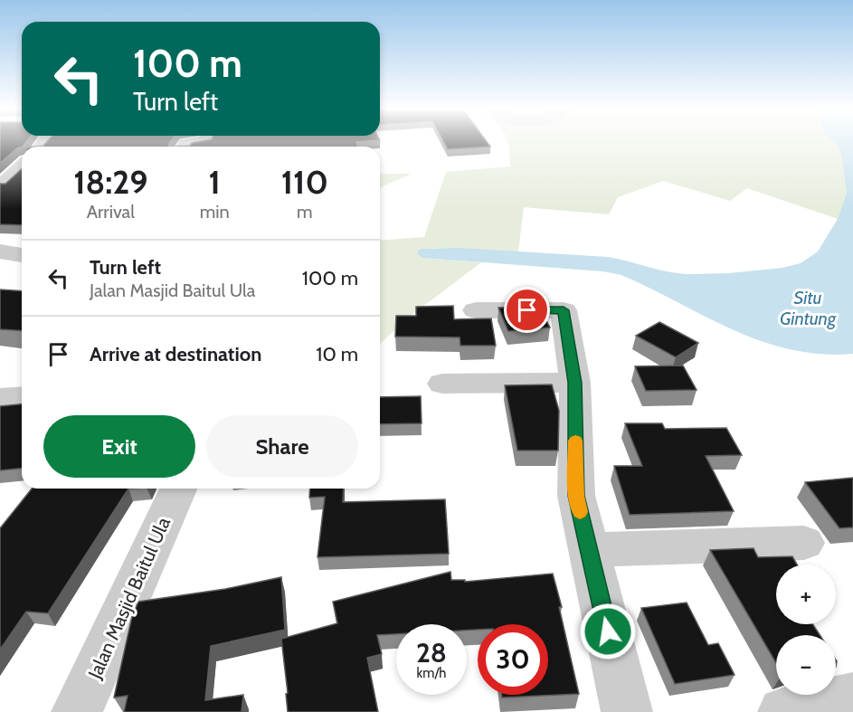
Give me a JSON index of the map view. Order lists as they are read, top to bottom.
{
  "streets": {
    "street": ["Jalan Masjid Baitul Ula"]
  },
  "water": ["Situ Gintung"],
  "page": {
    "turn": ["100 m", "Turn left"],
    "eta": [
      "18:29",
      "Arrival",
      "1",
      "min",
      "110",
      "m"
    ],
    "list": [
      {
        "name": "Turn left",
        "note": "Jalan Masjid Baitul Ula",
        "value": "100 m"
      },
      {
        "name": "Arrive at destination",
        "value": "10 m"
      }
    ],
    "buttons": ["Exit", "Share"],
    "map_buttons": ["+", "−"],
    "speed": "28 km/h",
    "limit": "30"
  }
}
